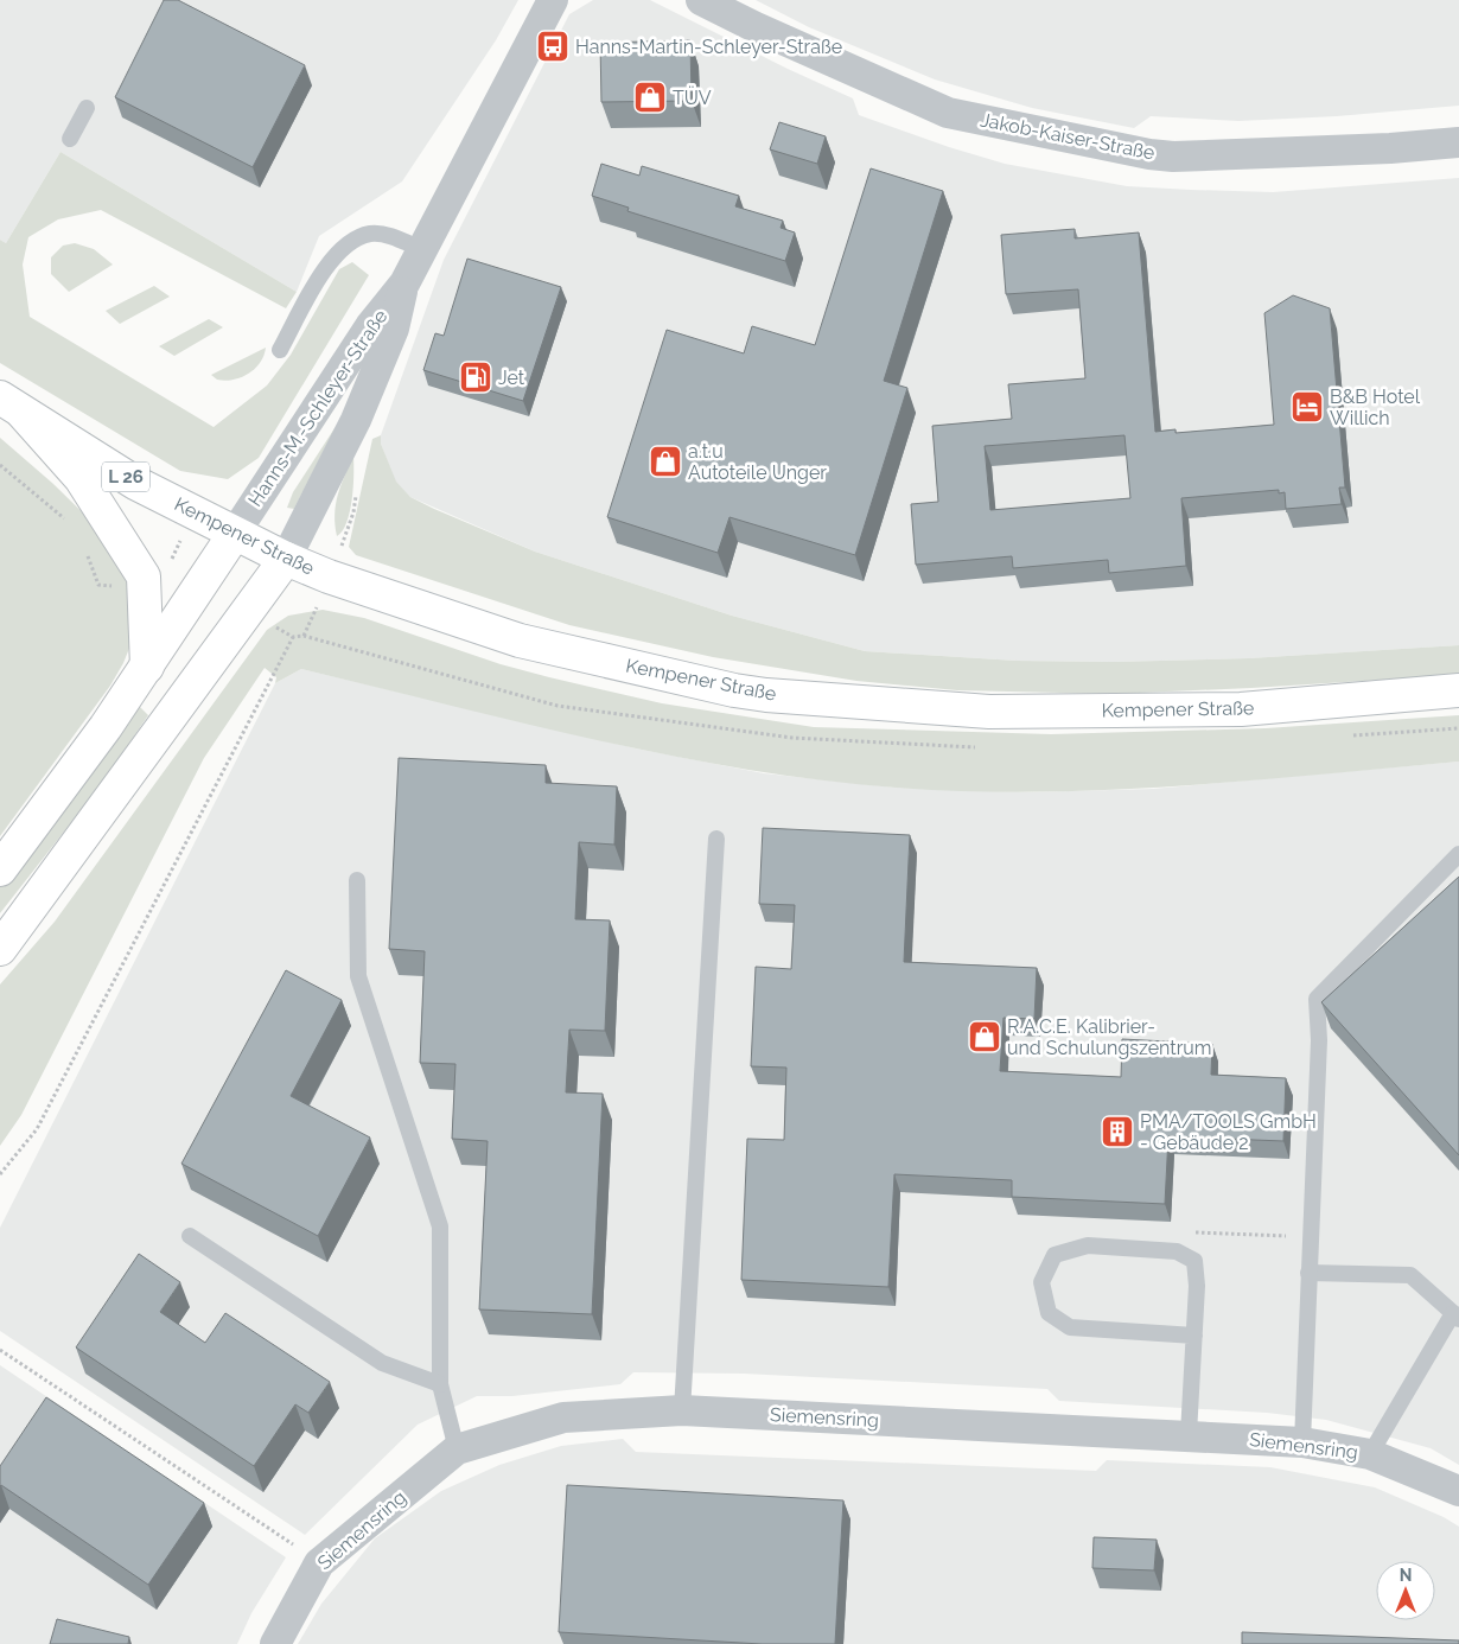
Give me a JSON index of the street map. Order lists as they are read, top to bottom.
{
  "streets": {
    "main road": ["L 26", "Kempener Straße"],
    "street": ["Jakob-Kaiser-Straße", "Hanns-M.-Schleyer-Straße", "Siemensring"]
  },
  "crossings": [
    ["Hanns-M.-Schleyer-Straße", "Kempener Straße"]
  ],
  "places": {
    "bus stop": ["Hanns-Martin-Schleyer-Straße"],
    "shop": ["TÜV", "a.t.u Autoteile Unger", "R.A.C.E. Kalibrier- und Schulungszentrum"],
    "fuel station": ["Jet"],
    "hotel": ["B&B Hotel Willich"],
    "building": ["PMA/TOOLS GmbH - Gebäude 2"]
  },
  "north": "top"
}
